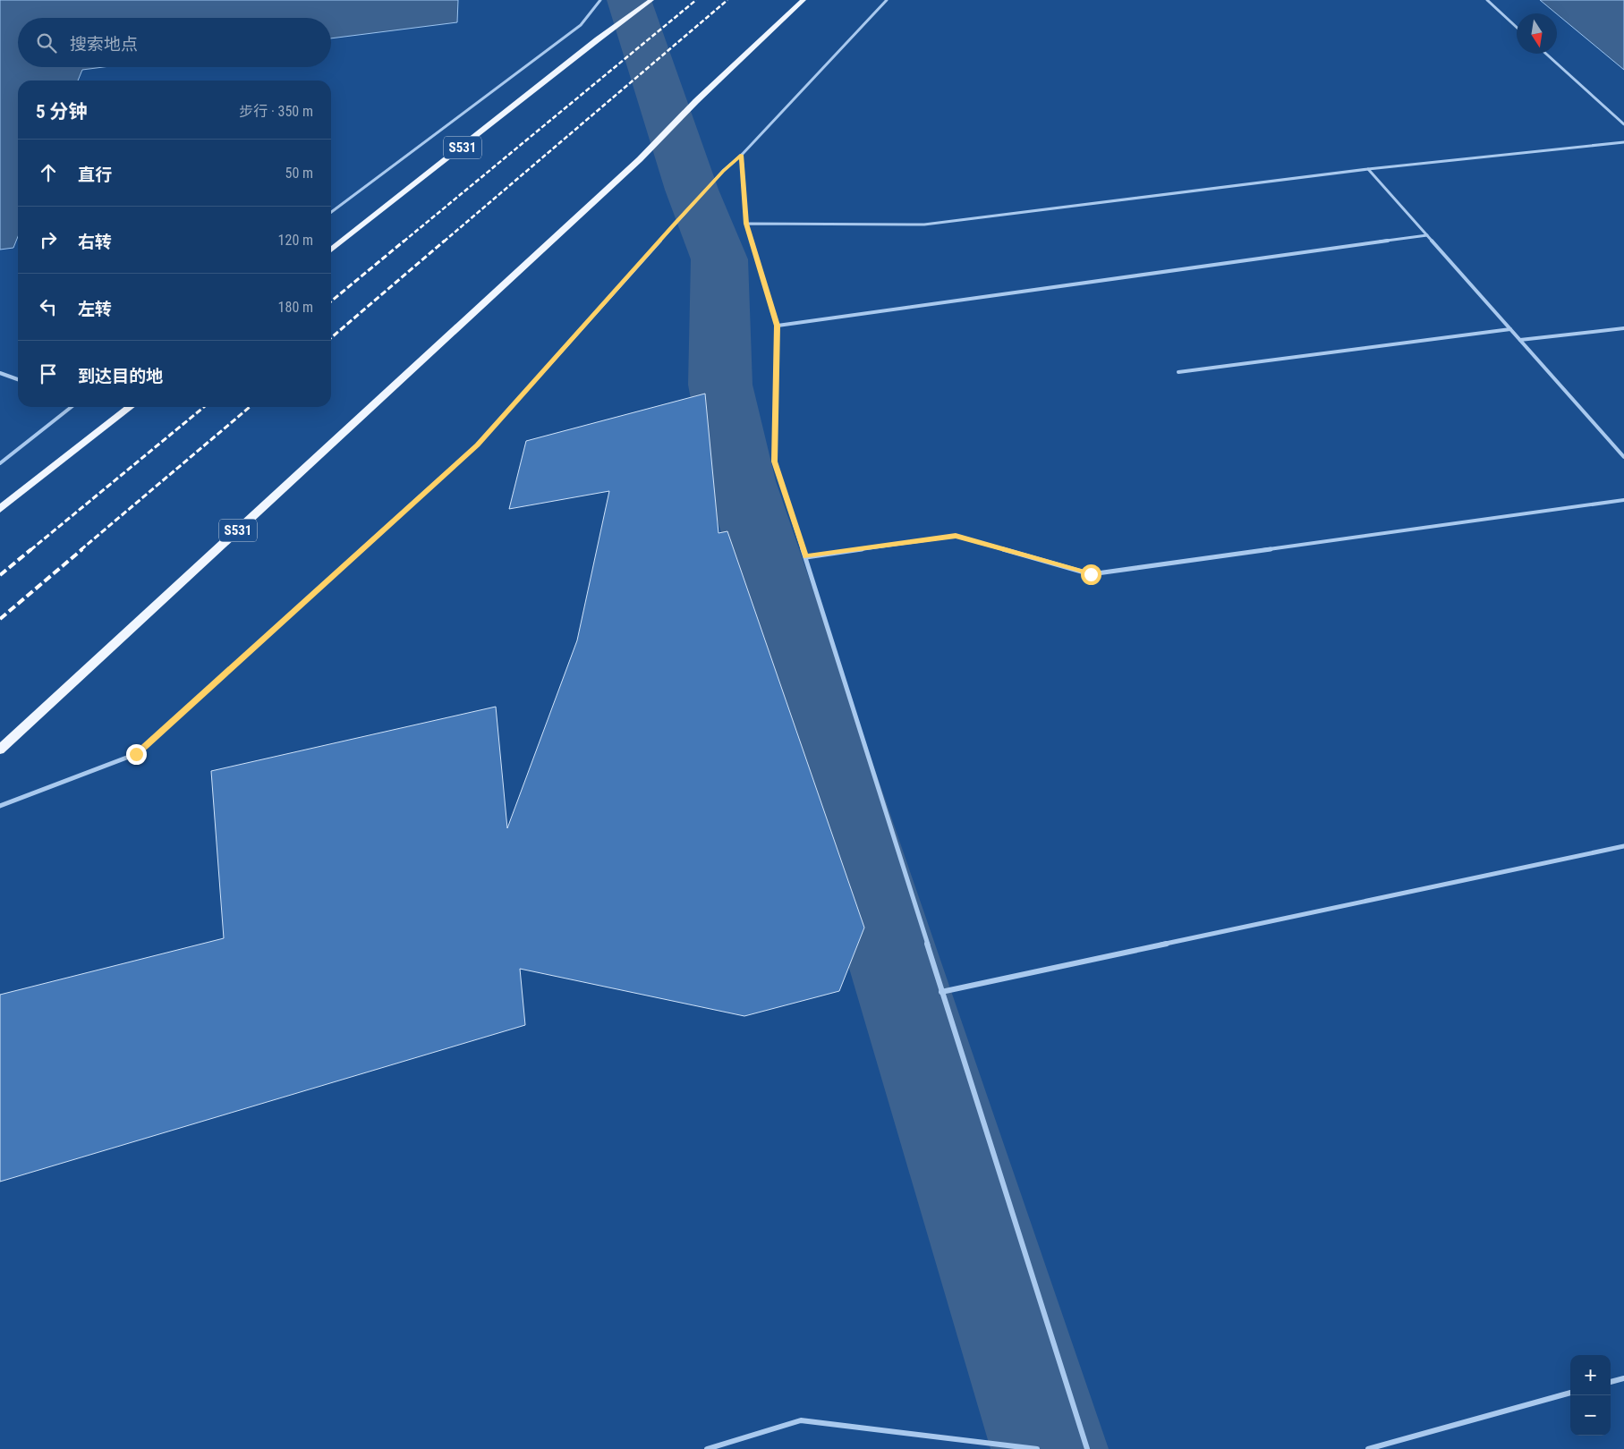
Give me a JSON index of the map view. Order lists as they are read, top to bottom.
{
  "streets": {
    "main road": ["S531"]
  },
  "north": "bottom",
  "page": {
    "search": "搜索地点",
    "heading": ["5 分钟", "步行 · 350 m"],
    "list": [
      ["直行", "50 m"],
      ["右转", "120 m"],
      ["左转", "180 m"],
      "到达目的地"
    ],
    "map_buttons": ["+", "−"]
  }
}
